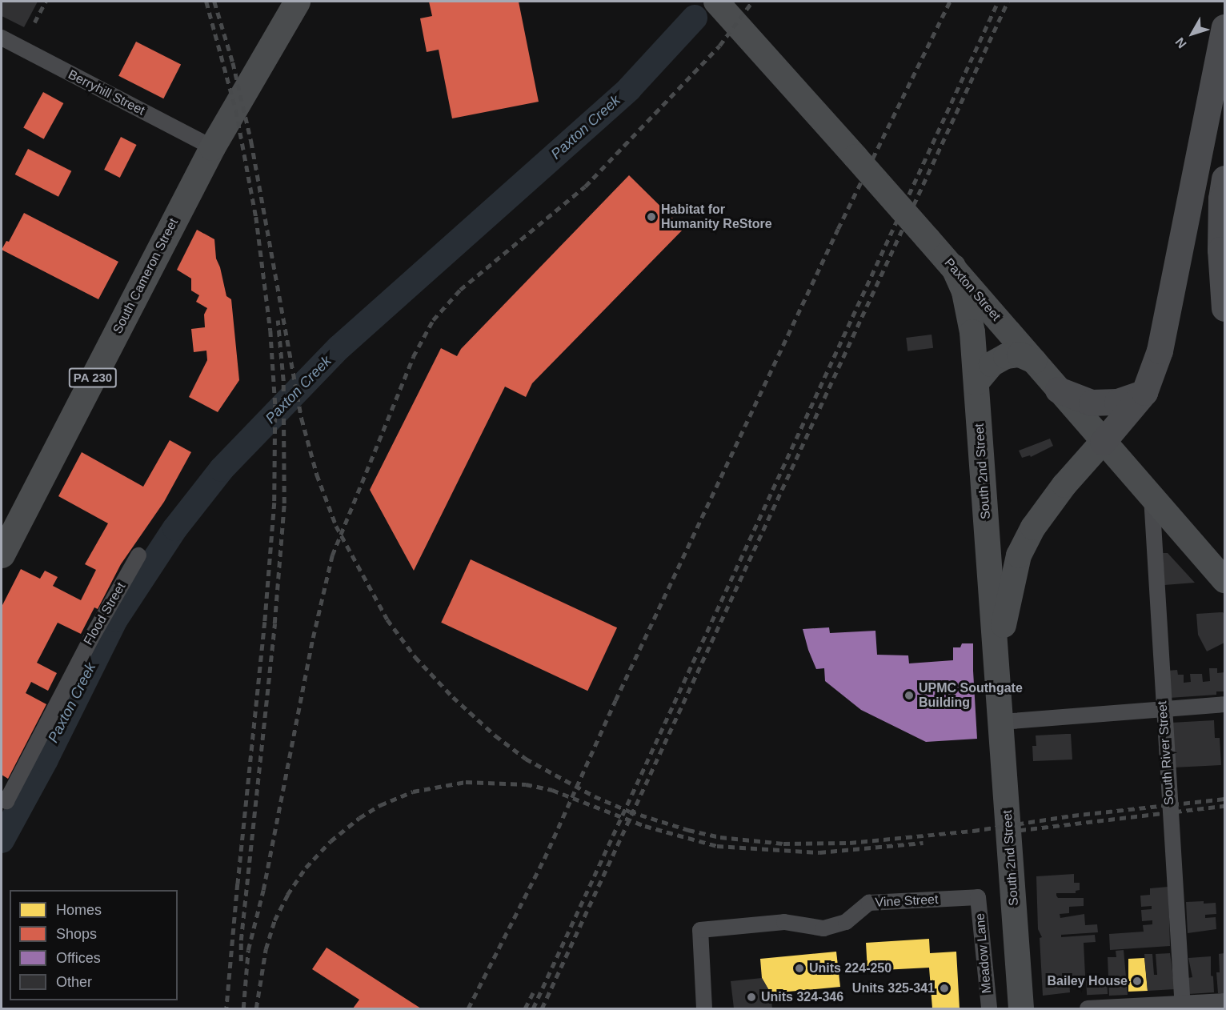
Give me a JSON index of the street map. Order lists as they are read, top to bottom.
{
  "streets": {
    "highway": ["South Cameron Street", "PA 230"],
    "main road": ["Paxton Street", "South 2nd Street"],
    "street": [
      "Berryhill Street",
      "Flood Street",
      "South River Street",
      "Vine Street",
      "Meadow Lane"
    ]
  },
  "crossings": [
    ["Berryhill Street", "South Cameron Street"],
    ["Paxton Street", "South 2nd Street"],
    ["Paxton Street", "South River Street"],
    ["Vine Street", "Meadow Lane"]
  ],
  "water": ["Paxton Creek"],
  "places": [
    "Habitat for Humanity ReStore",
    "UPMC Southgate Building",
    "Units 224-250",
    "Bailey House",
    "Units 325-341",
    "Units 324-346"
  ],
  "legend": [
    "Homes",
    "Shops",
    "Offices",
    "Other"
  ],
  "north": "bottom left"
}
